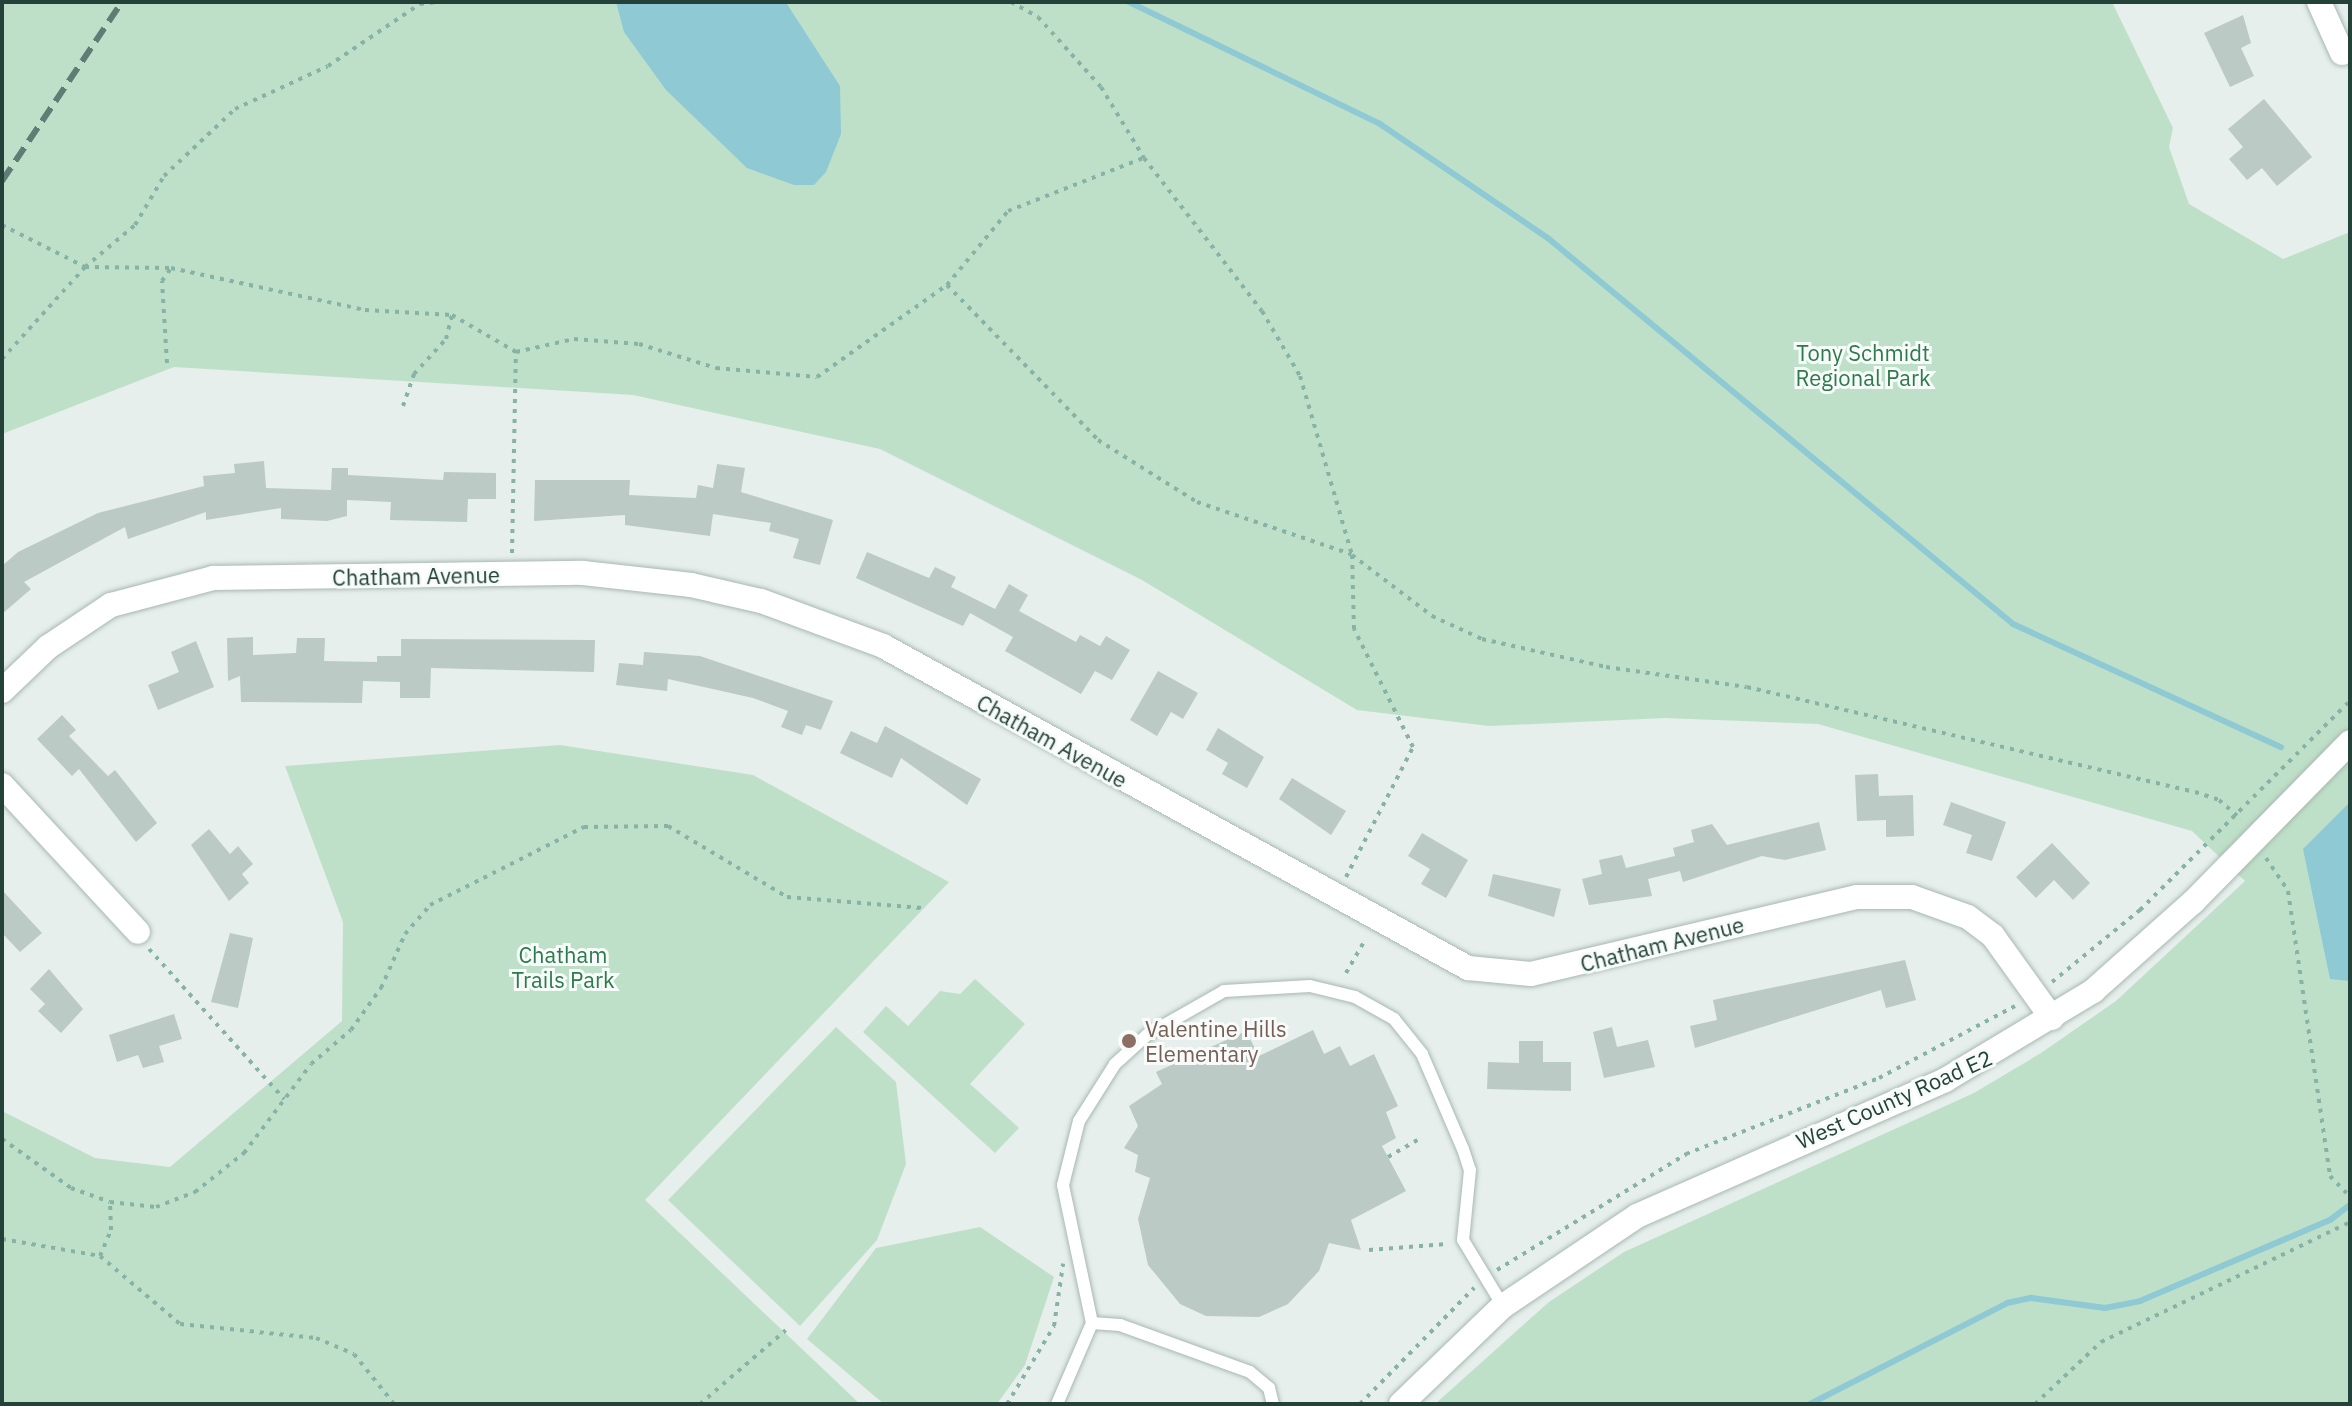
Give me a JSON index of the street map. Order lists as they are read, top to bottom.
{
  "streets": {
    "street": ["Chatham Avenue", "West County Road E2"]
  },
  "crossings": [
    ["Chatham Avenue", "West County Road E2"]
  ],
  "parks": ["Tony Schmidt Regional Park", "Chatham Trails Park"],
  "places": ["Valentine Hills Elementary"]
}
